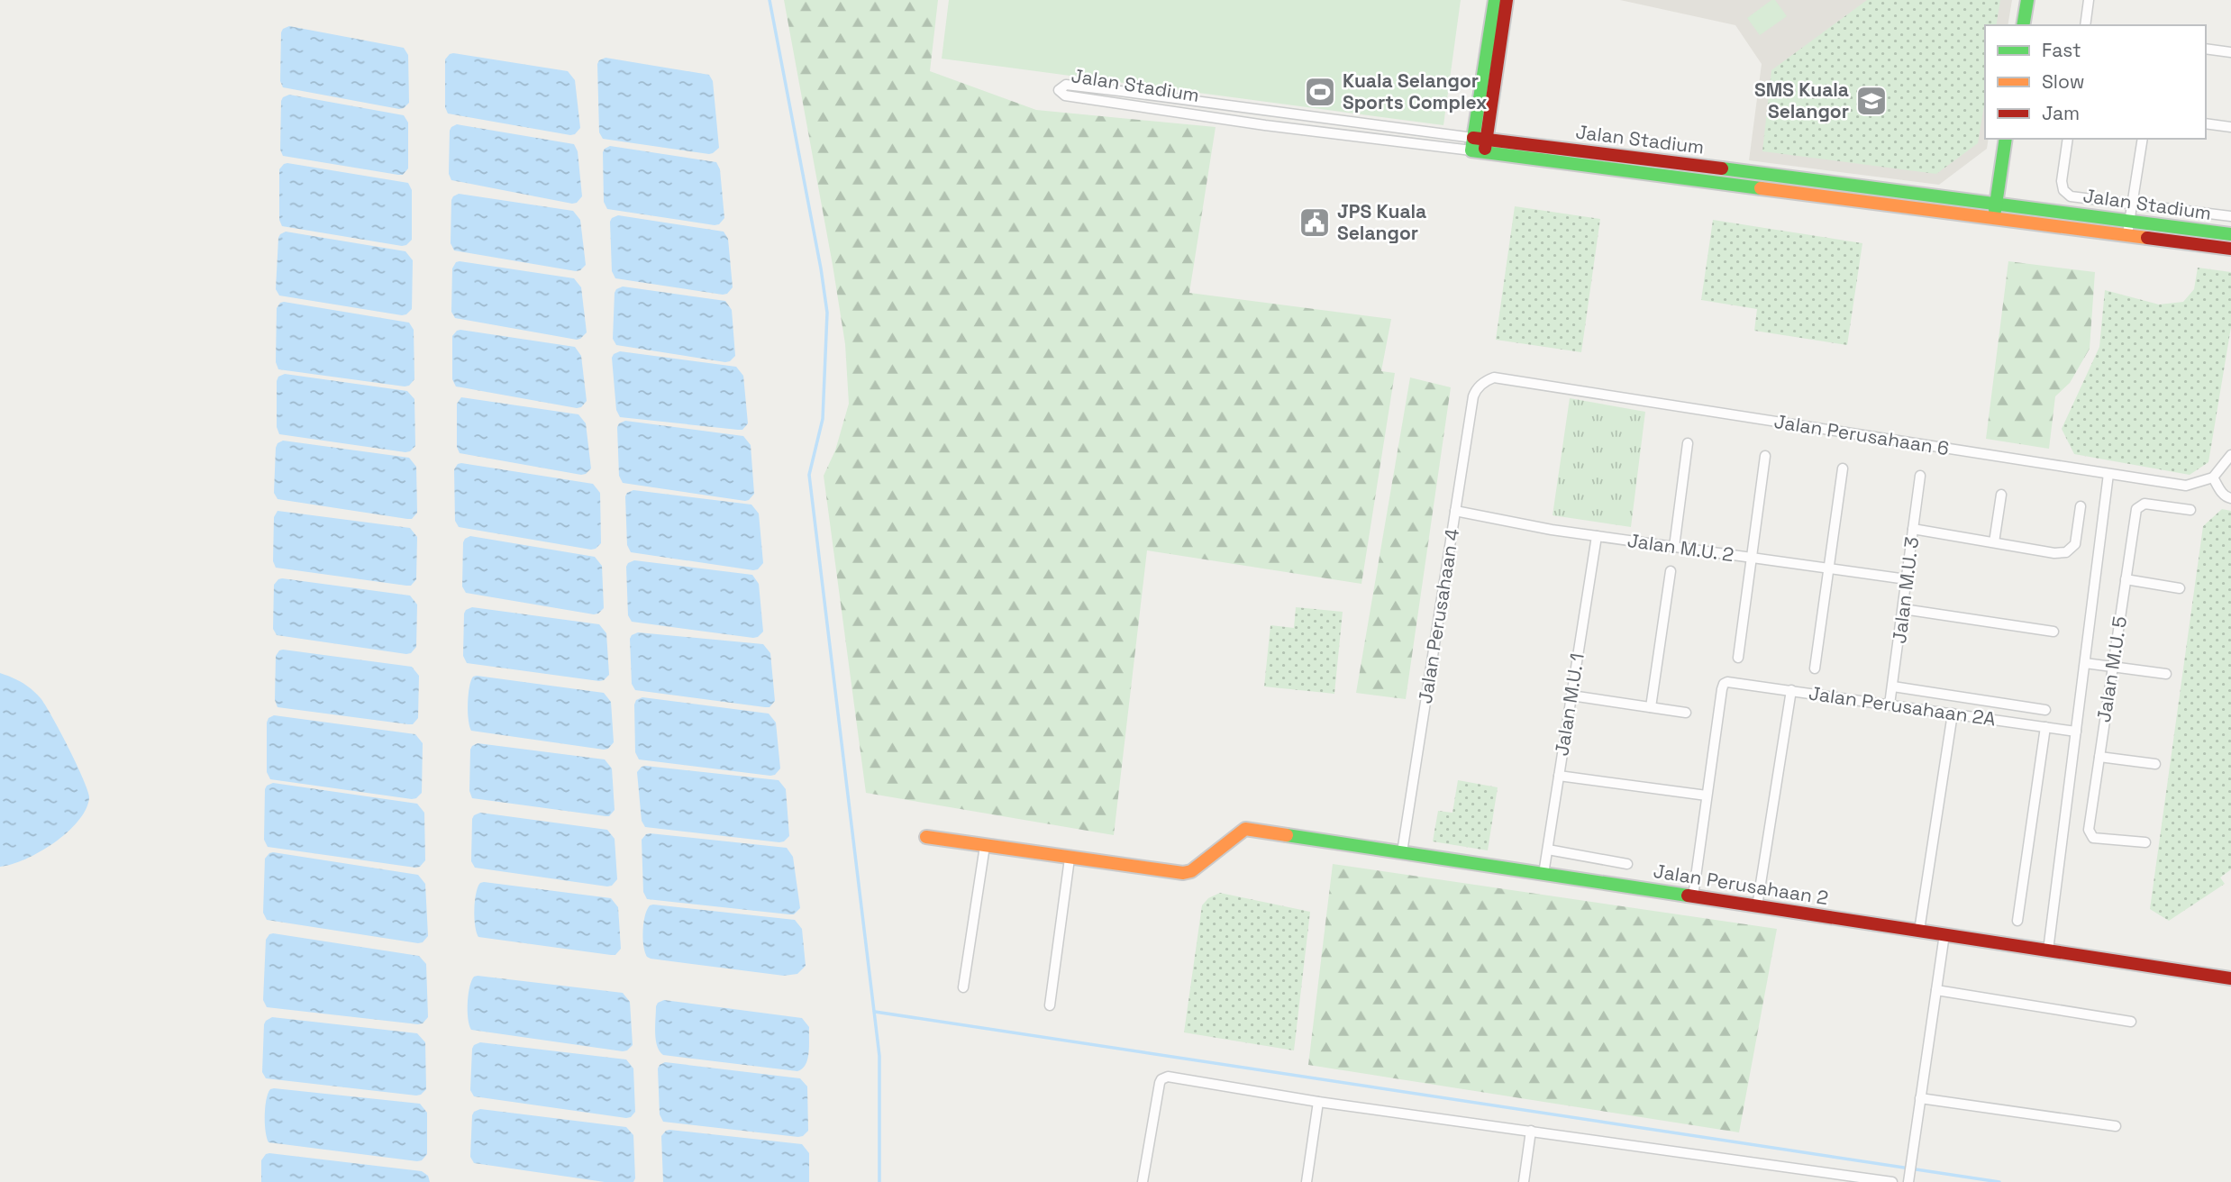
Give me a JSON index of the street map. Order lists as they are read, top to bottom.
{
  "streets": {
    "street": [
      "Jalan Stadium",
      "Jalan Perusahaan 6",
      "Jalan M.U. 2",
      "Jalan M.U. 3",
      "Jalan Perusahaan 4",
      "Jalan M.U. 5",
      "Jalan M.U. 1",
      "Jalan Perusahaan 2A",
      "Jalan Perusahaan 2"
    ]
  },
  "crossings": [
    ["Jalan Perusahaan 6", "Jalan Perusahaan 4"],
    ["Jalan M.U. 2", "Jalan M.U. 3"],
    ["Jalan M.U. 2", "Jalan Perusahaan 4"],
    ["Jalan M.U. 2", "Jalan M.U. 1"],
    ["Jalan M.U. 3", "Jalan Perusahaan 2A"],
    ["Jalan Perusahaan 4", "Jalan Perusahaan 2"],
    ["Jalan M.U. 1", "Jalan Perusahaan 2"]
  ],
  "places": {
    "sports": ["Kuala Selangor Sports Complex"],
    "school or university": ["SMS Kuala Selangor"],
    "public building": ["JPS Kuala Selangor"]
  },
  "legend": ["Fast", "Slow", "Jam"]
}
